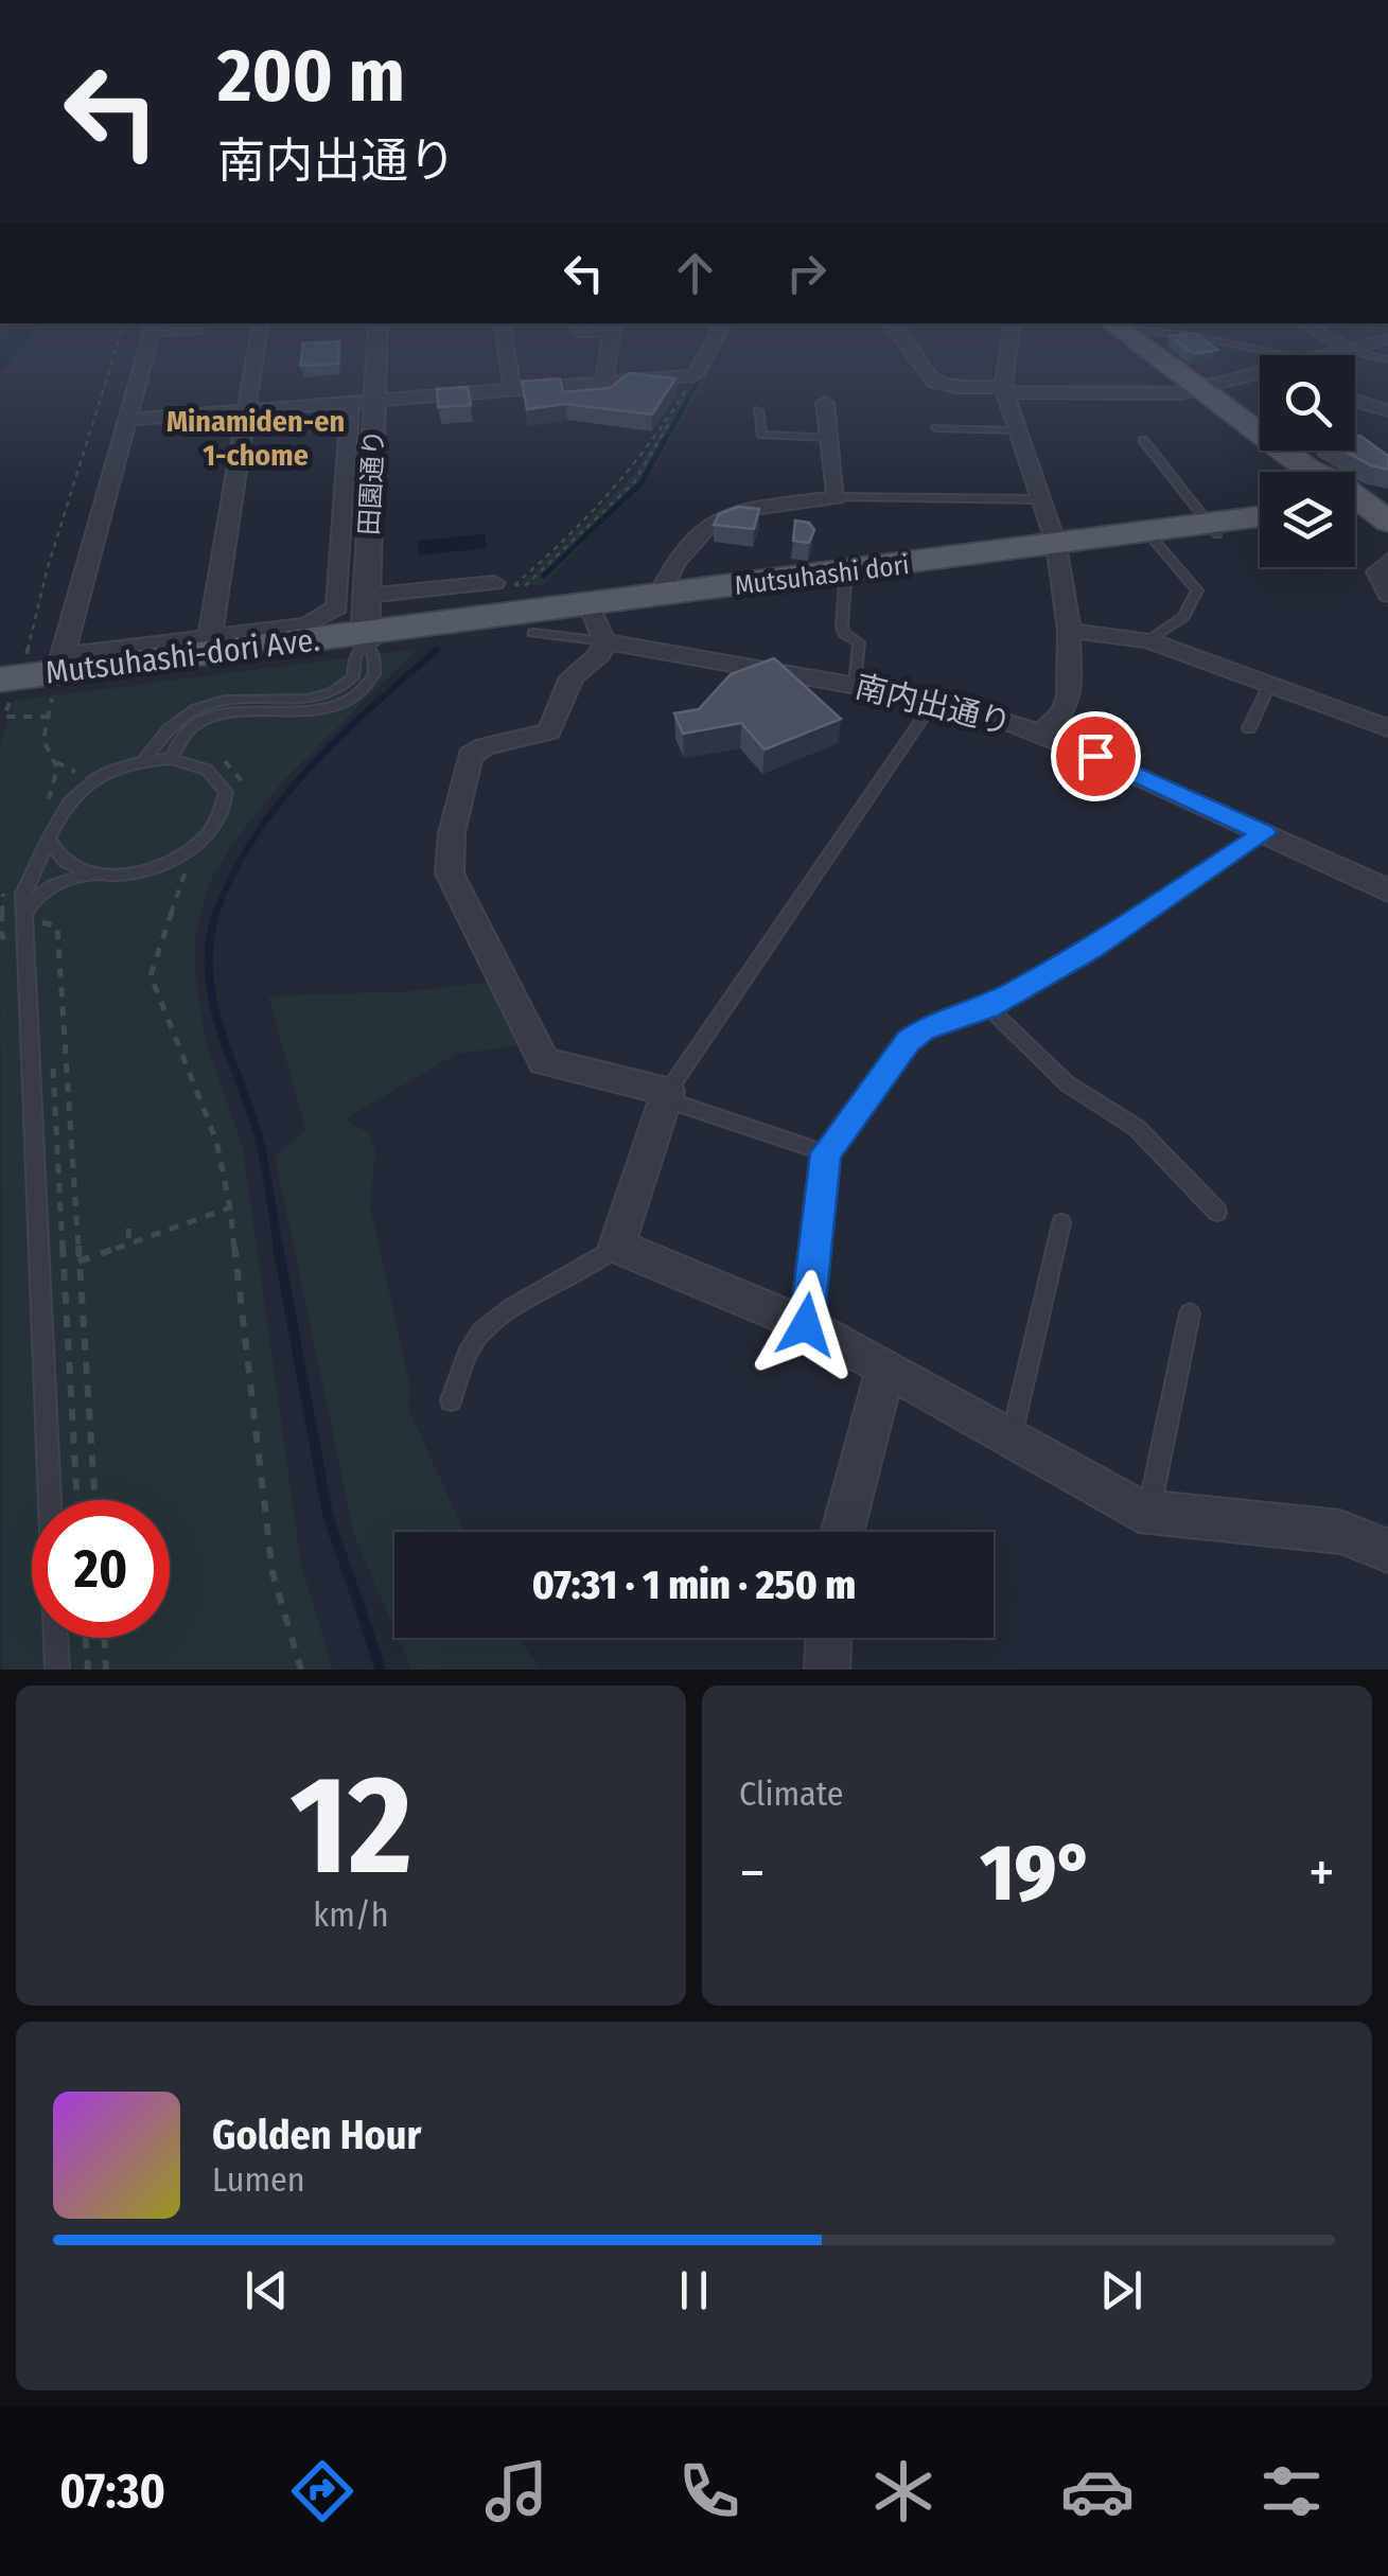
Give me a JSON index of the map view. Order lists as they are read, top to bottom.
{
  "streets": {
    "main road": ["Mutsuhashi dori", "Mutsuhashi-dori Ave."],
    "street": ["田園通り", "南内出通り"]
  },
  "crossings": [
    ["田園通り", "Mutsuhashi dori"],
    ["田園通り", "Mutsuhashi-dori Ave."],
    ["Mutsuhashi dori", "Mutsuhashi-dori Ave."],
    ["Mutsuhashi dori", "南内出通り"]
  ],
  "districts": ["Minamiden-en 1-chome"],
  "page": {
    "turn": ["200 m", "南内出通り"],
    "limit": "20",
    "trip": "07:31 · 1 min · 250 m",
    "tile": [
      ["12", "km/h"],
      "Climate"
    ],
    "heat": ["−", "19°", "+"],
    "song": ["Golden Hour", "Lumen"],
    "tabs": "07:30"
  }
}
